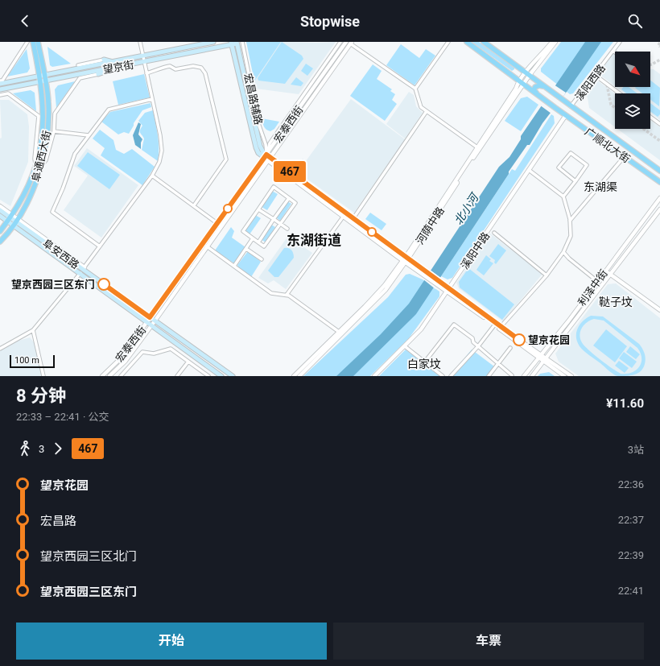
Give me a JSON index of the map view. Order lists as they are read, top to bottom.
{
  "streets": {
    "main road": [
      "望京街",
      "广顺北大街",
      "阜通西大街",
      "阜安西路"
    ],
    "street": [
      "溪阳西路",
      "宏昌路辅路",
      "宏泰西街",
      "河荫中路",
      "溪阳中路",
      "利泽中街"
    ]
  },
  "crossings": [
    ["望京街", "阜通西大街"],
    ["溪阳西路", "广顺北大街"],
    ["宏昌路辅路", "宏泰西街"],
    ["宏泰西街", "阜安西路"],
    ["广顺北大街", "溪阳中路"],
    ["阜通西大街", "阜安西路"]
  ],
  "districts": [
    "东湖渠",
    "东湖街道",
    "鞑子坟",
    "白家坟"
  ],
  "water": ["北小河"],
  "places": ["望京西园三区东门", "望京花园"],
  "lines": ["bus line 467"],
  "scale_bar": "100 m",
  "north": "bottom right",
  "page": {
    "header": "Stopwise",
    "on_map": "467",
    "scale": "100 m",
    "heading": ["8 分钟", "22:33 – 22:41 · 公交", "¥11.60"],
    "legs": ["3", "467", "3站"],
    "list": [
      {
        "name": "望京花园",
        "value": "22:36"
      },
      {
        "name": "宏昌路",
        "value": "22:37"
      },
      {
        "name": "望京西园三区北门",
        "value": "22:39"
      },
      {
        "name": "望京西园三区东门",
        "value": "22:41"
      }
    ],
    "buttons": ["开始", "车票"]
  }
}
